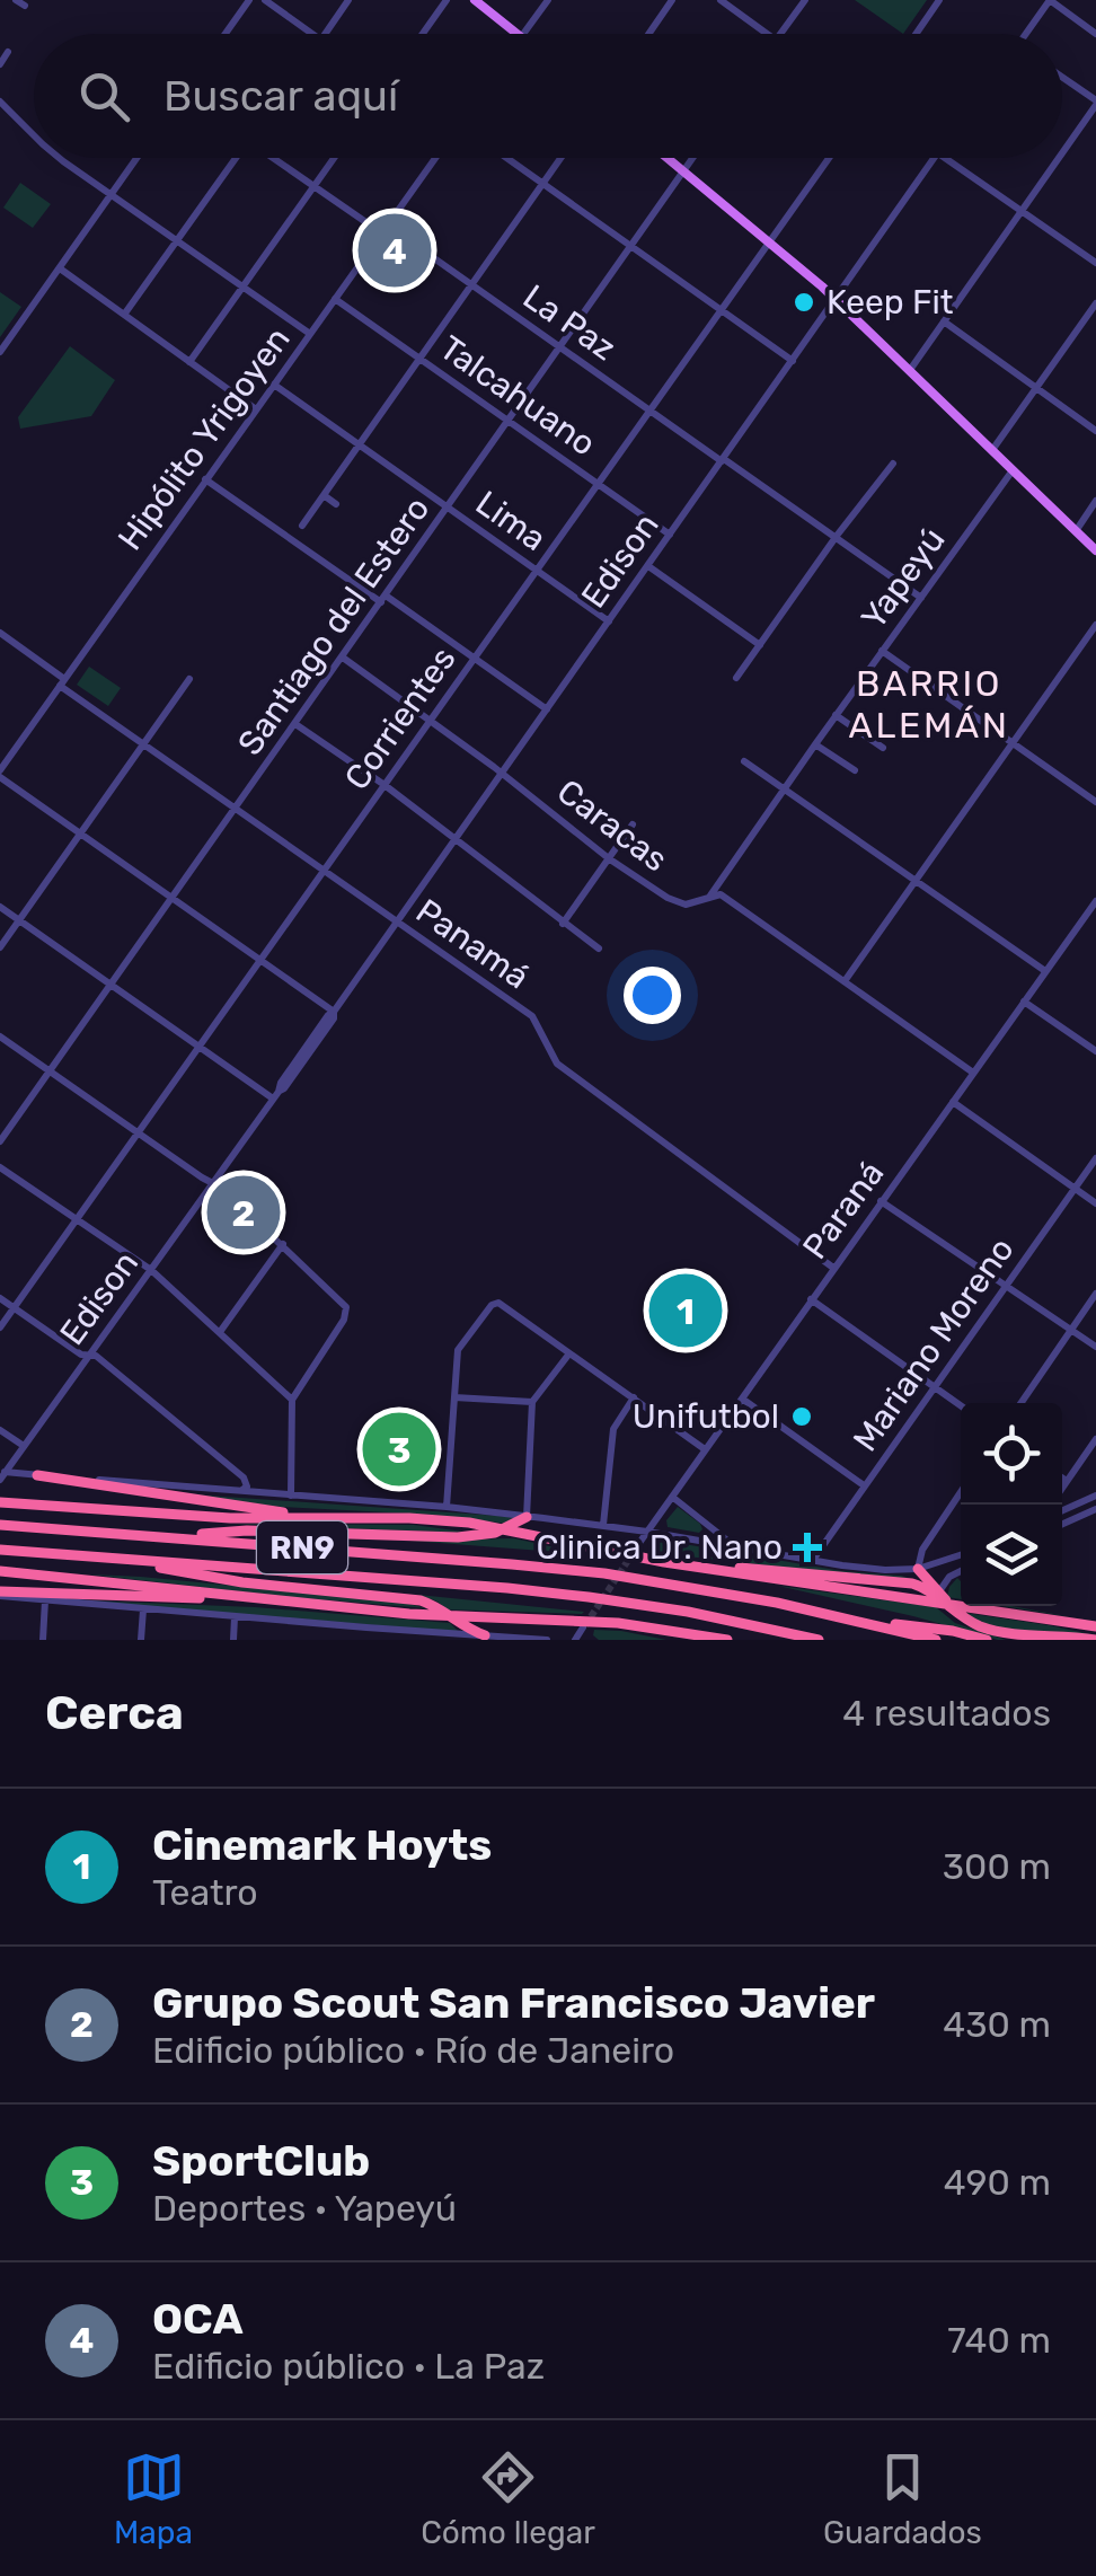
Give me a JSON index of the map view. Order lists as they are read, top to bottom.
{
  "streets": {
    "highway": ["RN9"],
    "street": [
      "La Paz",
      "Talcahuano",
      "Hipólito Yrigoyen",
      "Lima",
      "Edison",
      "Yapeyú",
      "Santiago del Estero",
      "Corrientes",
      "Caracas",
      "Panamá",
      "Paraná",
      "Mariano Moreno"
    ]
  },
  "crossings": [
    ["La Paz", "Hipólito Yrigoyen"],
    ["La Paz", "Edison"],
    ["La Paz", "Yapeyú"],
    ["La Paz", "Santiago del Estero"],
    ["La Paz", "Corrientes"],
    ["Talcahuano", "Hipólito Yrigoyen"],
    ["Talcahuano", "Edison"],
    ["Talcahuano", "Santiago del Estero"],
    ["Talcahuano", "Corrientes"],
    ["Hipólito Yrigoyen", "Lima"],
    ["Hipólito Yrigoyen", "Panamá"],
    ["Lima", "Edison"],
    ["Lima", "Santiago del Estero"],
    ["Lima", "Corrientes"],
    ["Edison", "Caracas"],
    ["Edison", "Panamá"],
    ["Yapeyú", "Caracas"],
    ["Santiago del Estero", "Caracas"],
    ["Santiago del Estero", "Panamá"],
    ["Corrientes", "Caracas"],
    ["Corrientes", "Panamá"],
    ["Caracas", "Paraná"],
    ["Panamá", "Paraná"]
  ],
  "districts": ["BARRIO ALEMÁN"],
  "places": {
    "other": ["Keep Fit", "Unifutbol"],
    "health": ["Clinica Dr. Nano"]
  },
  "page": {
    "search": "Buscar aquí",
    "pins": [
      "4",
      "2",
      "1",
      "3"
    ],
    "heading": ["Cerca", "4 resultados"],
    "list": [
      {
        "mark": "1",
        "name": "Cinemark Hoyts",
        "note": "Teatro",
        "value": "300 m"
      },
      {
        "mark": "2",
        "name": "Grupo Scout San Francisco Javier",
        "note": "Edificio público · Río de Janeiro",
        "value": "430 m"
      },
      {
        "mark": "3",
        "name": "SportClub",
        "note": "Deportes · Yapeyú",
        "value": "490 m"
      },
      {
        "mark": "4",
        "name": "OCA",
        "note": "Edificio público · La Paz",
        "value": "740 m"
      }
    ],
    "nav": ["Mapa", "Cómo llegar", "Guardados"]
  }
}
